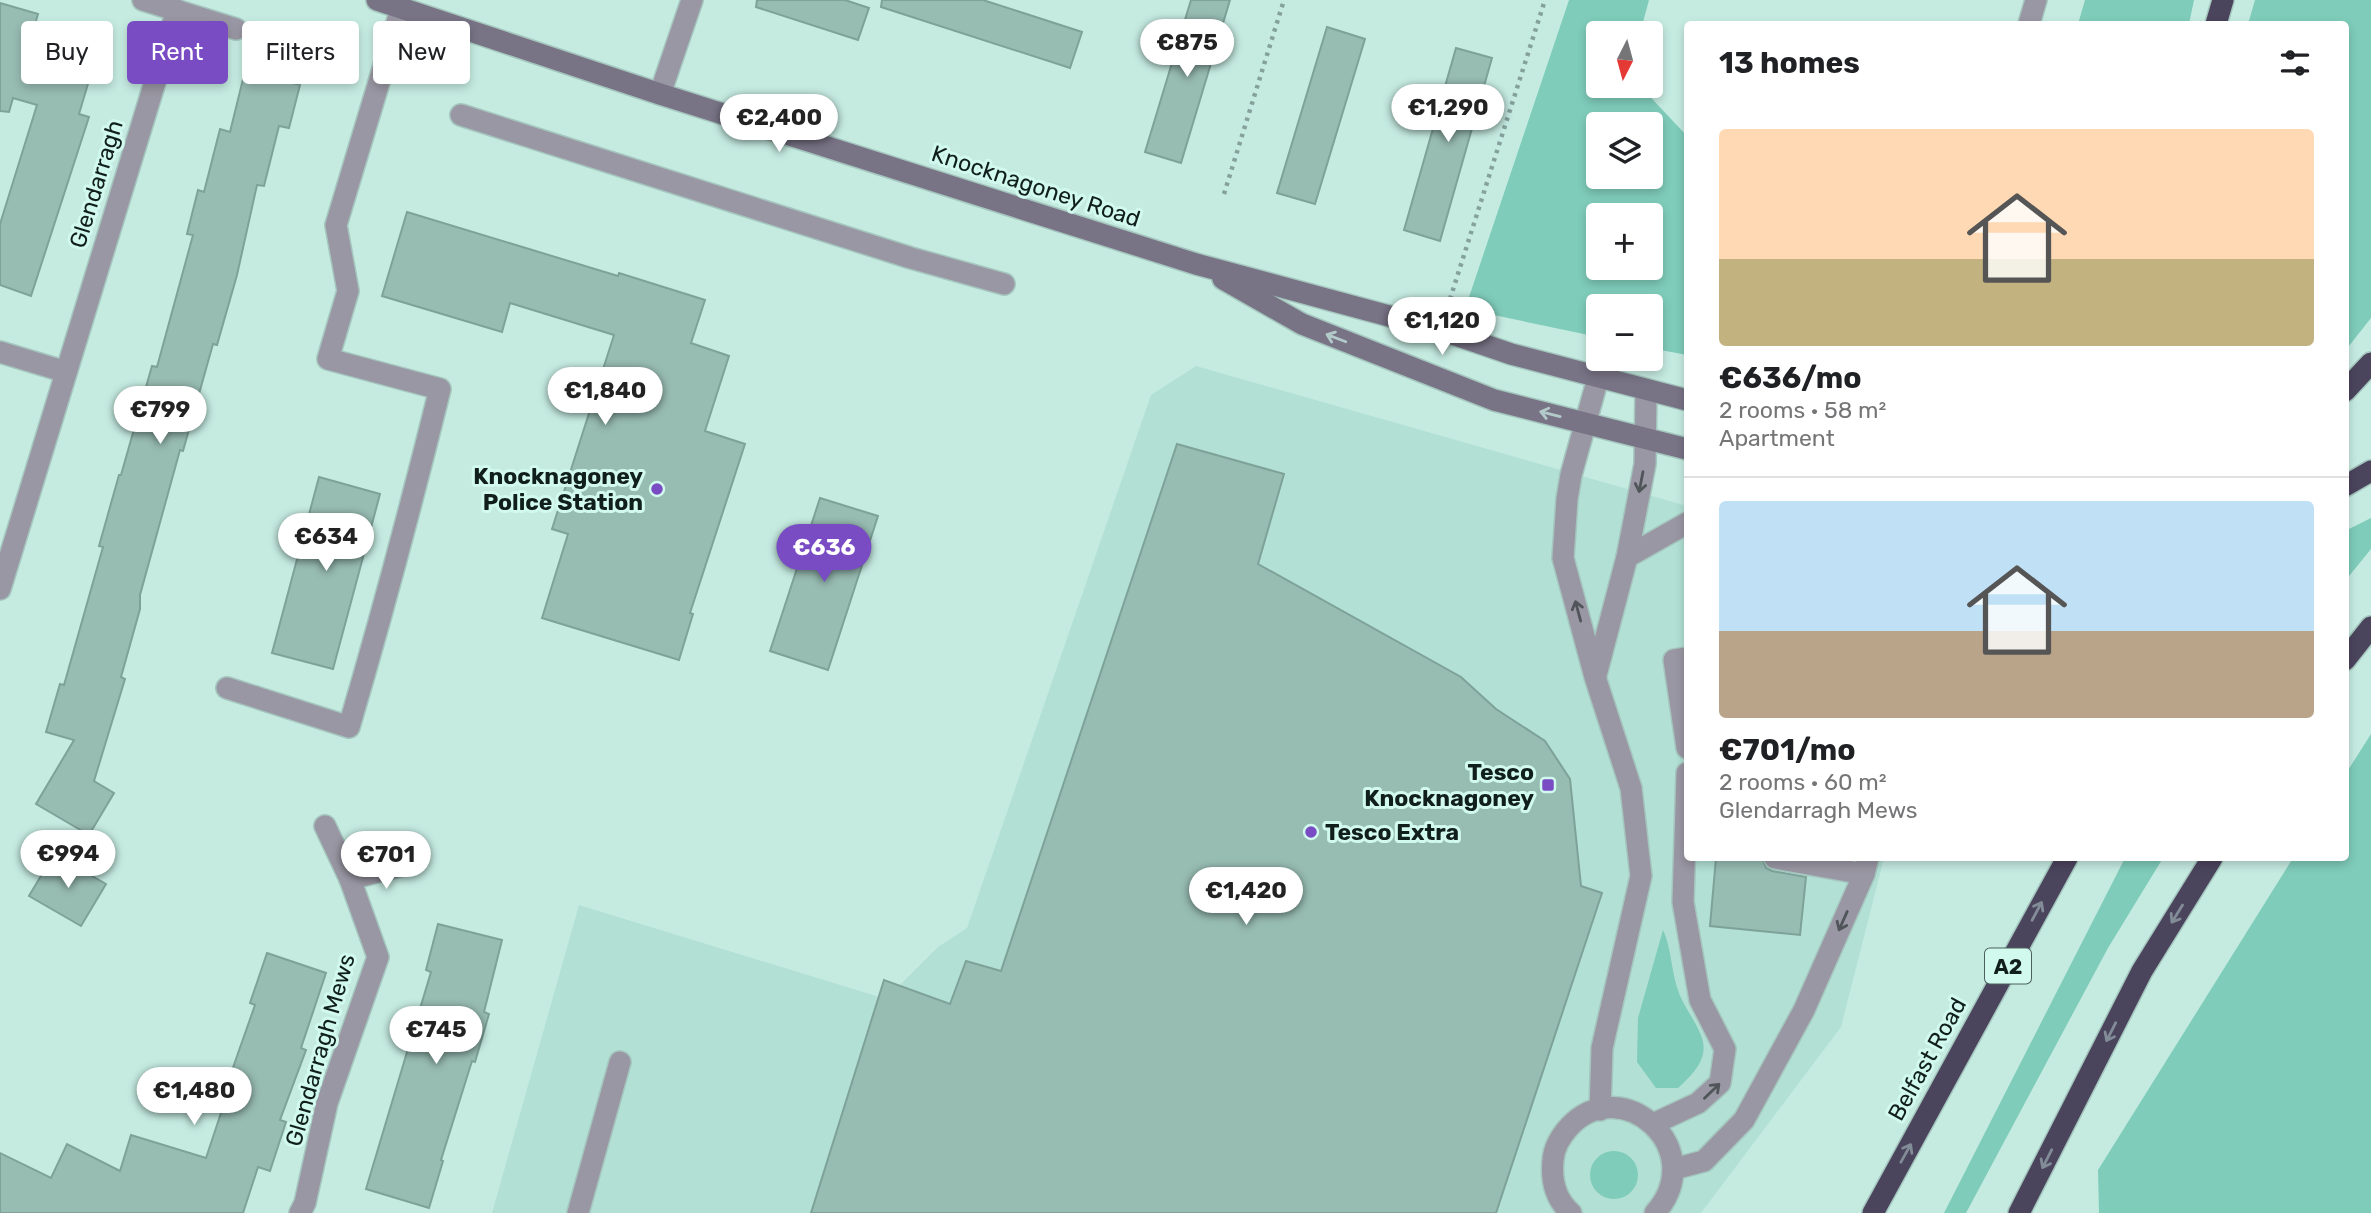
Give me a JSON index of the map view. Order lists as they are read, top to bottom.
{
  "streets": {
    "highway": ["A2", "Belfast Road"],
    "street": ["Glendarragh", "Knocknagoney Road", "Glendarragh Mews"]
  },
  "places": {
    "other": ["Knocknagoney Police Station", "Tesco Extra"],
    "transit": ["Tesco Knocknagoney"]
  },
  "north": "bottom",
  "page": {
    "price": [
      "€875",
      "€1,290",
      "€2,400",
      "€1,120",
      "€1,840",
      "€799",
      "€634",
      "€636",
      "€994",
      "€701",
      "€1,420",
      "€745",
      "€1,480"
    ],
    "map_buttons": ["+", "−"],
    "chip": [
      "Buy",
      "Rent",
      "Filters",
      "New"
    ],
    "heading": "13 homes",
    "list": [
      {
        "name": "€636/mo",
        "note": "2 rooms · 58 m² · Apartment"
      },
      {
        "name": "€701/mo",
        "note": "2 rooms · 60 m² · Glendarragh Mews"
      }
    ]
  }
}
